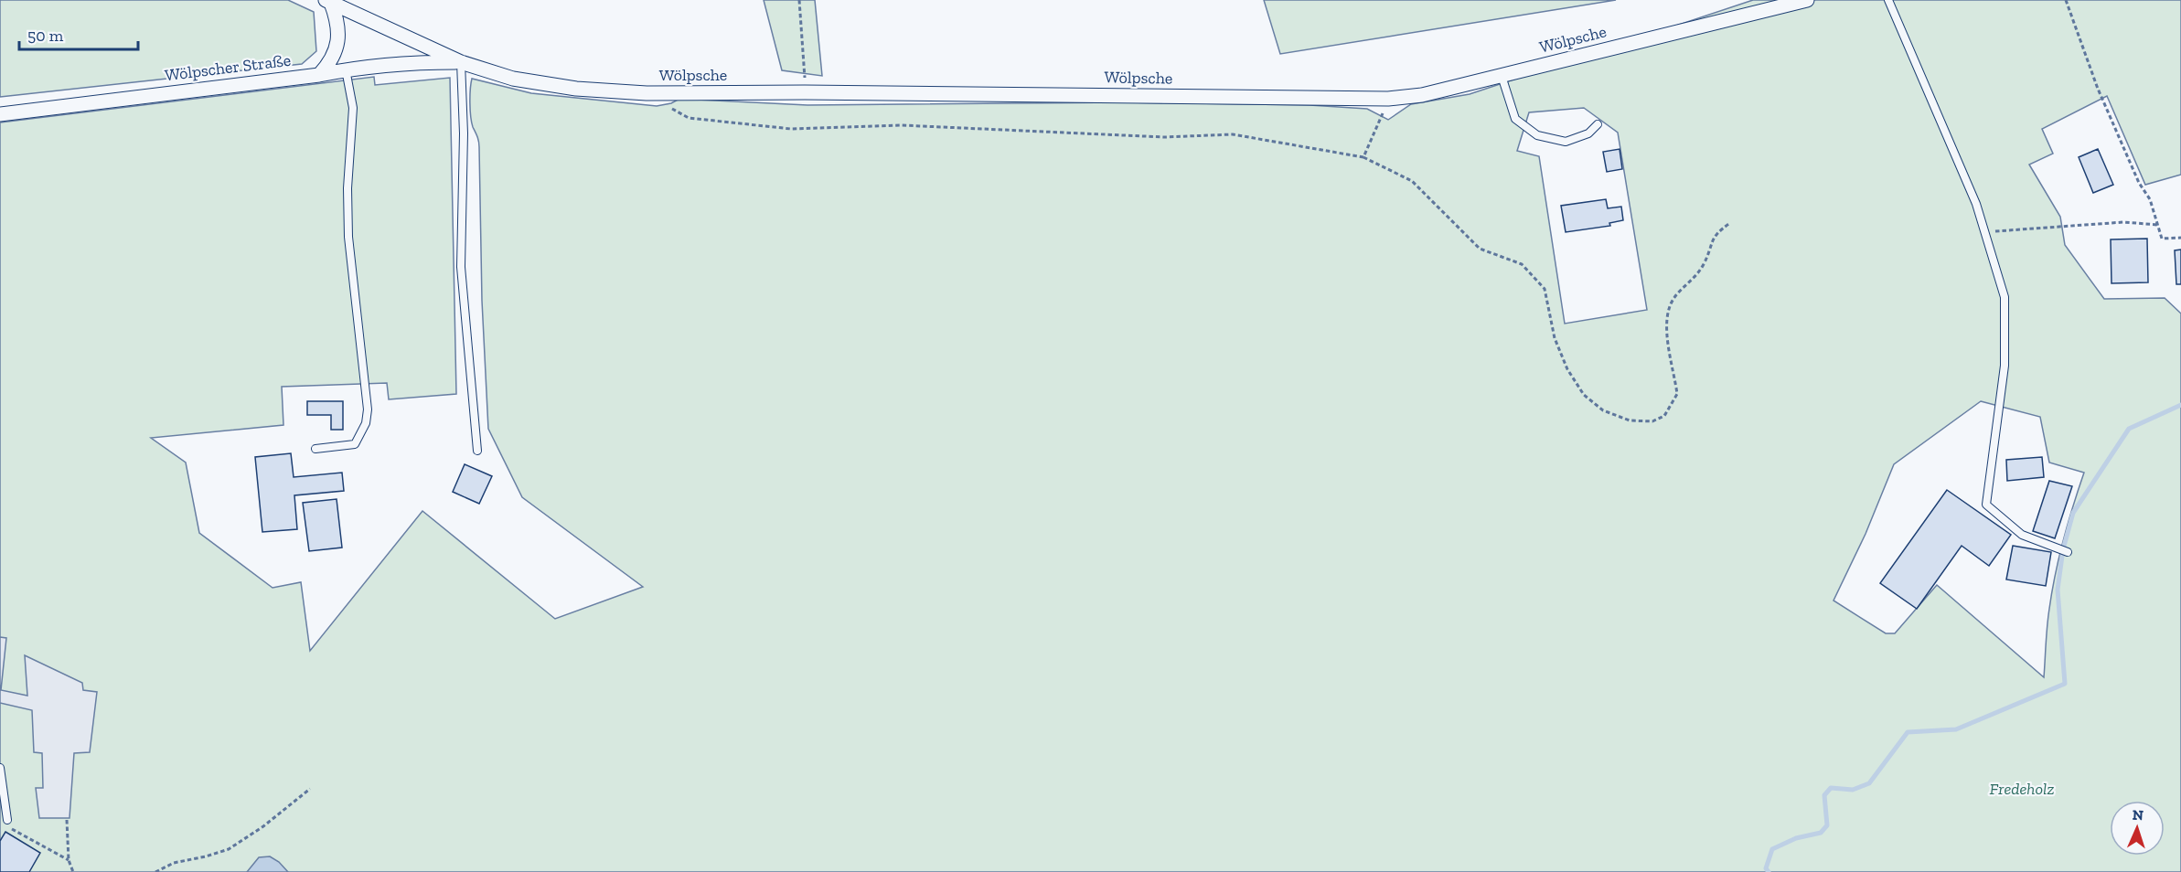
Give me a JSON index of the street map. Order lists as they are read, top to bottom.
{
  "streets": {
    "street": ["Wölpsche", "Wölpscher Straße"]
  },
  "crossings": [
    ["Wölpsche", "Wölpscher Straße"]
  ],
  "parks": ["Fredeholz"],
  "scale_bar": "50 m",
  "north": "top"
}
